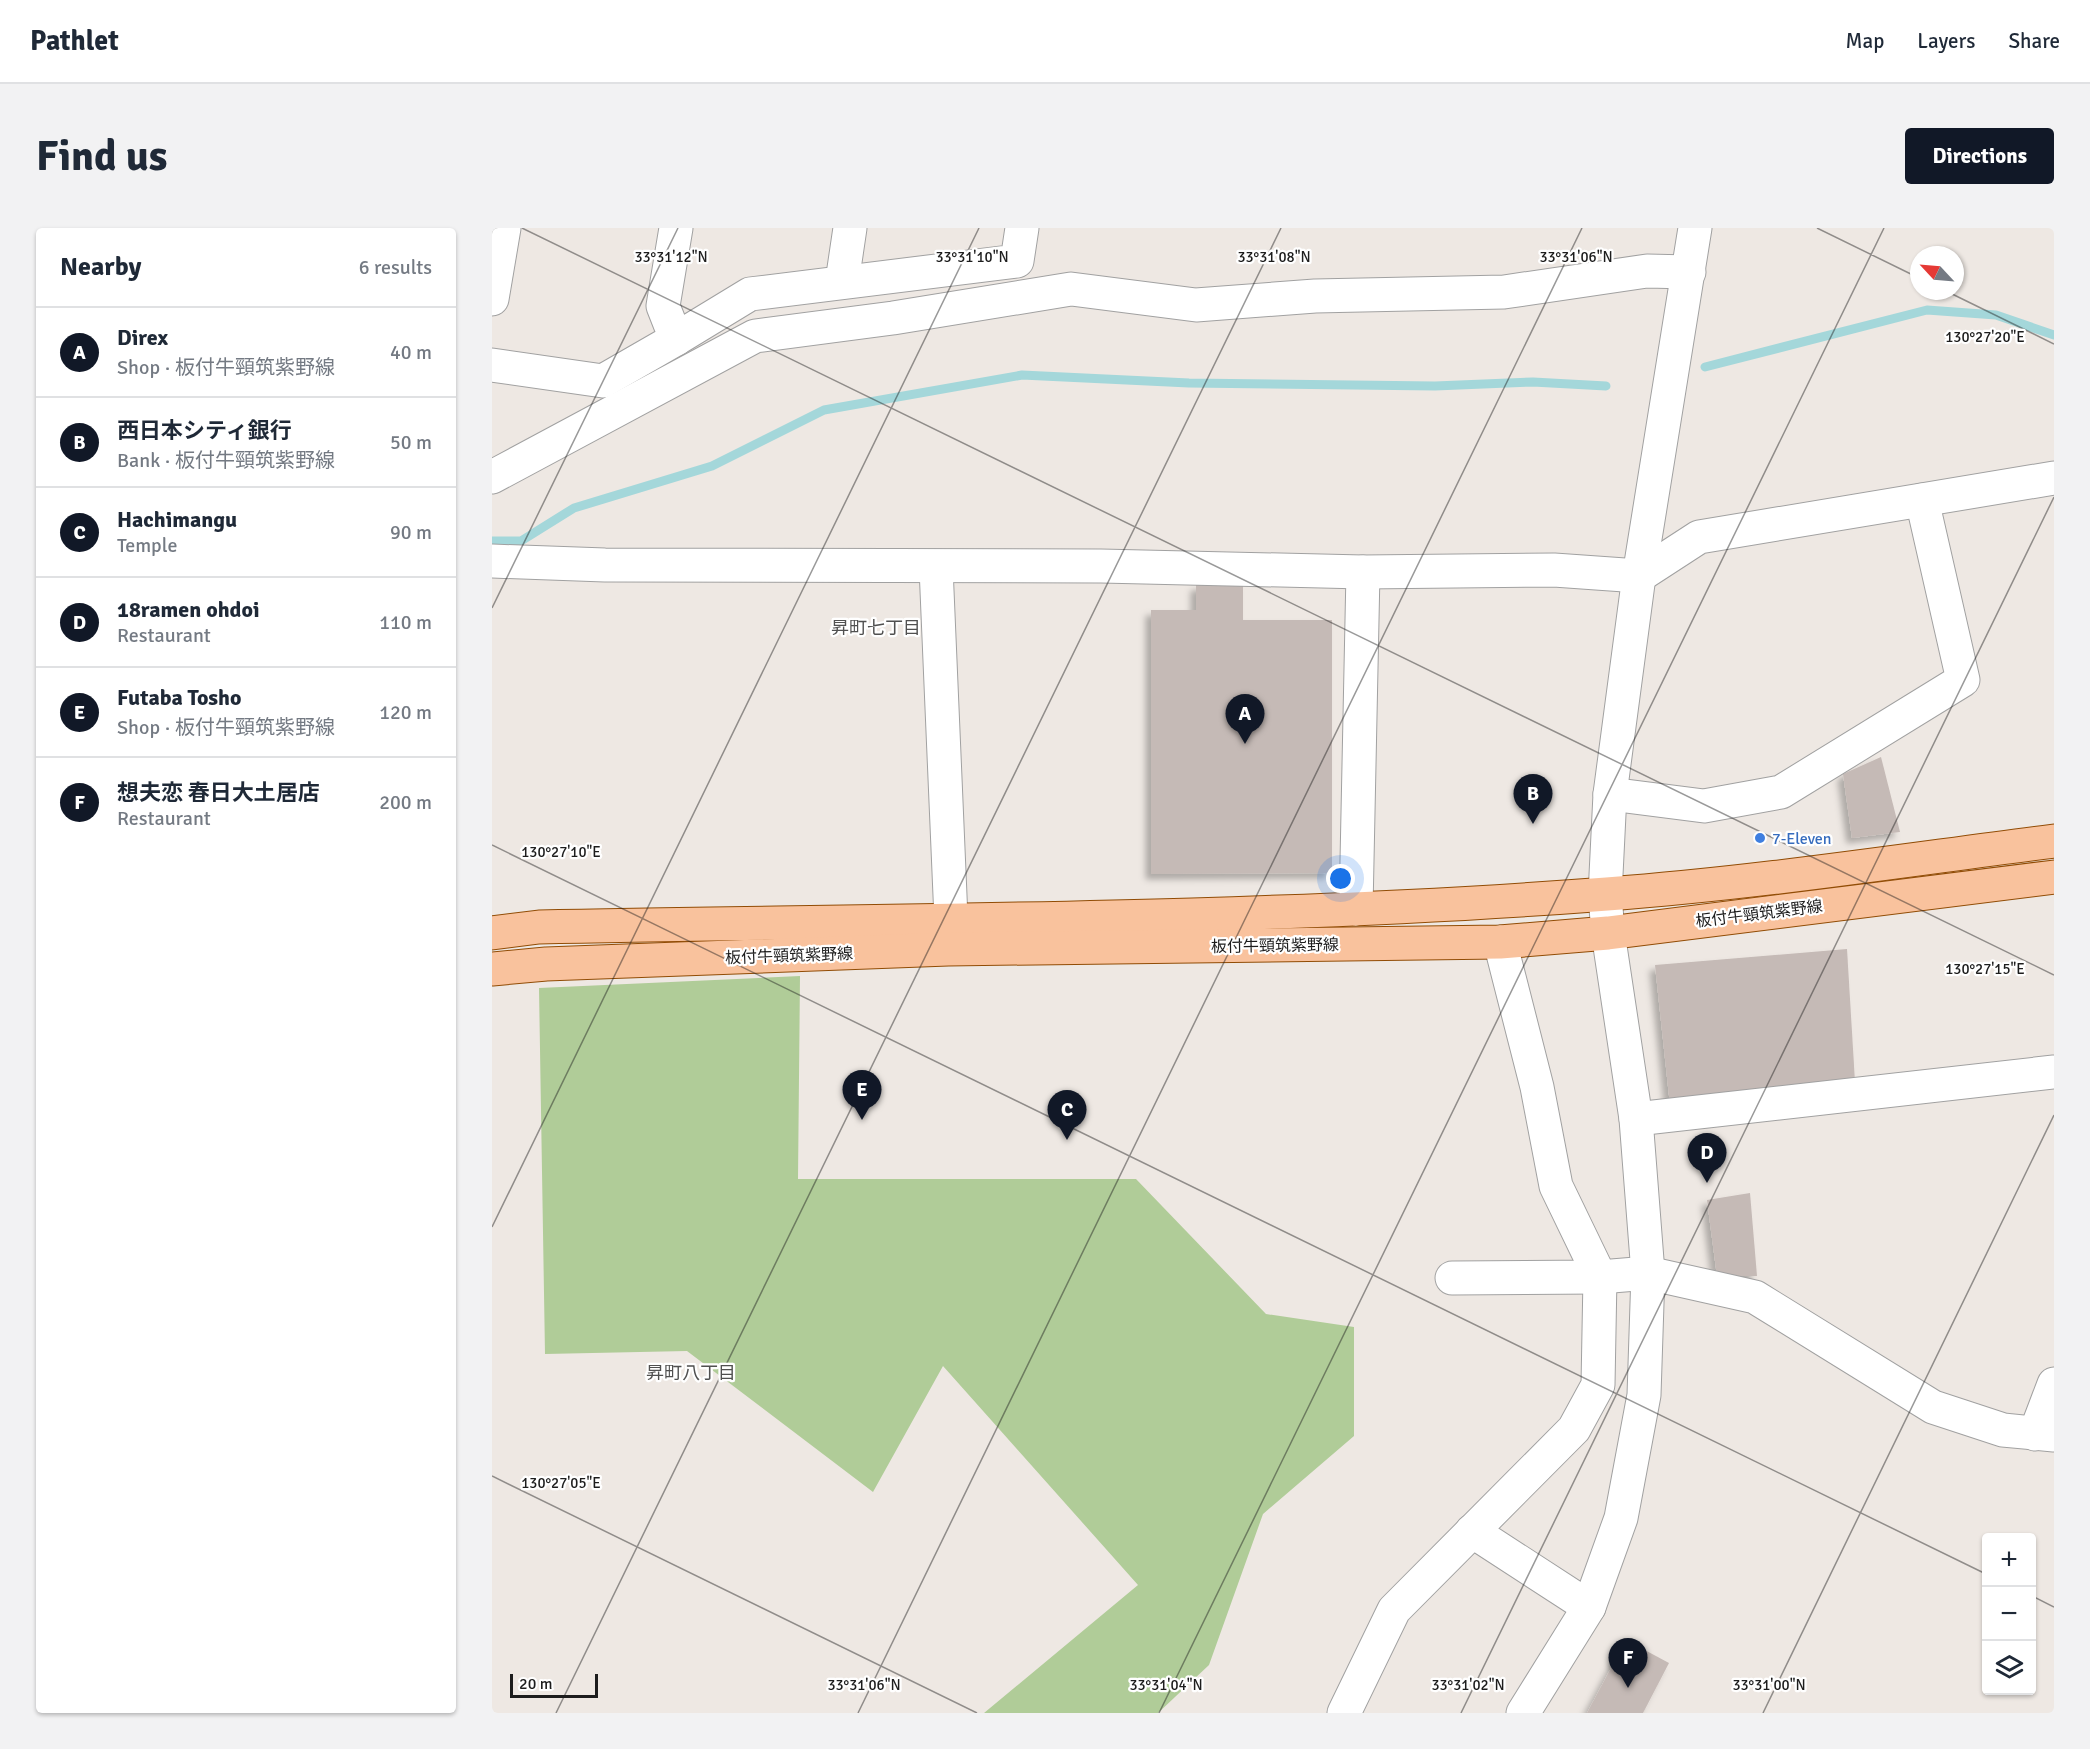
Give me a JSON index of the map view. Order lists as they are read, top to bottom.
{
  "streets": {
    "main road": ["板付牛頸筑紫野線"]
  },
  "districts": ["昇町七丁目", "昇町八丁目"],
  "places": ["7-Eleven"],
  "scale_bar": "20 m",
  "north": "top left",
  "page": {
    "header": "Pathlet",
    "nav": ["Map", "Layers", "Share"],
    "buttons": "Directions",
    "title": "Find us",
    "heading": ["Nearby", "6 results"],
    "list": [
      {
        "mark": "A",
        "name": "Direx",
        "note": "Shop · 板付牛頸筑紫野線",
        "value": "40 m"
      },
      {
        "mark": "B",
        "name": "西日本シティ銀行",
        "note": "Bank · 板付牛頸筑紫野線",
        "value": "50 m"
      },
      {
        "mark": "C",
        "name": "Hachimangu",
        "note": "Temple",
        "value": "90 m"
      },
      {
        "mark": "D",
        "name": "18ramen ohdoi",
        "note": "Restaurant",
        "value": "110 m"
      },
      {
        "mark": "E",
        "name": "Futaba Tosho",
        "note": "Shop · 板付牛頸筑紫野線",
        "value": "120 m"
      },
      {
        "mark": "F",
        "name": "想夫恋 春日大土居店",
        "note": "Restaurant",
        "value": "200 m"
      }
    ],
    "pins": [
      "A",
      "B",
      "E",
      "C",
      "D",
      "F"
    ],
    "map_buttons": ["+", "−"],
    "scale": "20 m"
  },
  "coordinates": [
    "33°31'12\"N",
    "33°31'08\"N",
    "33°31'06\"N",
    "33°31'10\"N",
    "130°27'20\"E",
    "130°27'10\"E",
    "130°27'15\"E",
    "130°27'05\"E",
    "33°31'04\"N",
    "33°31'02\"N",
    "33°31'00\"N"
  ]
}
